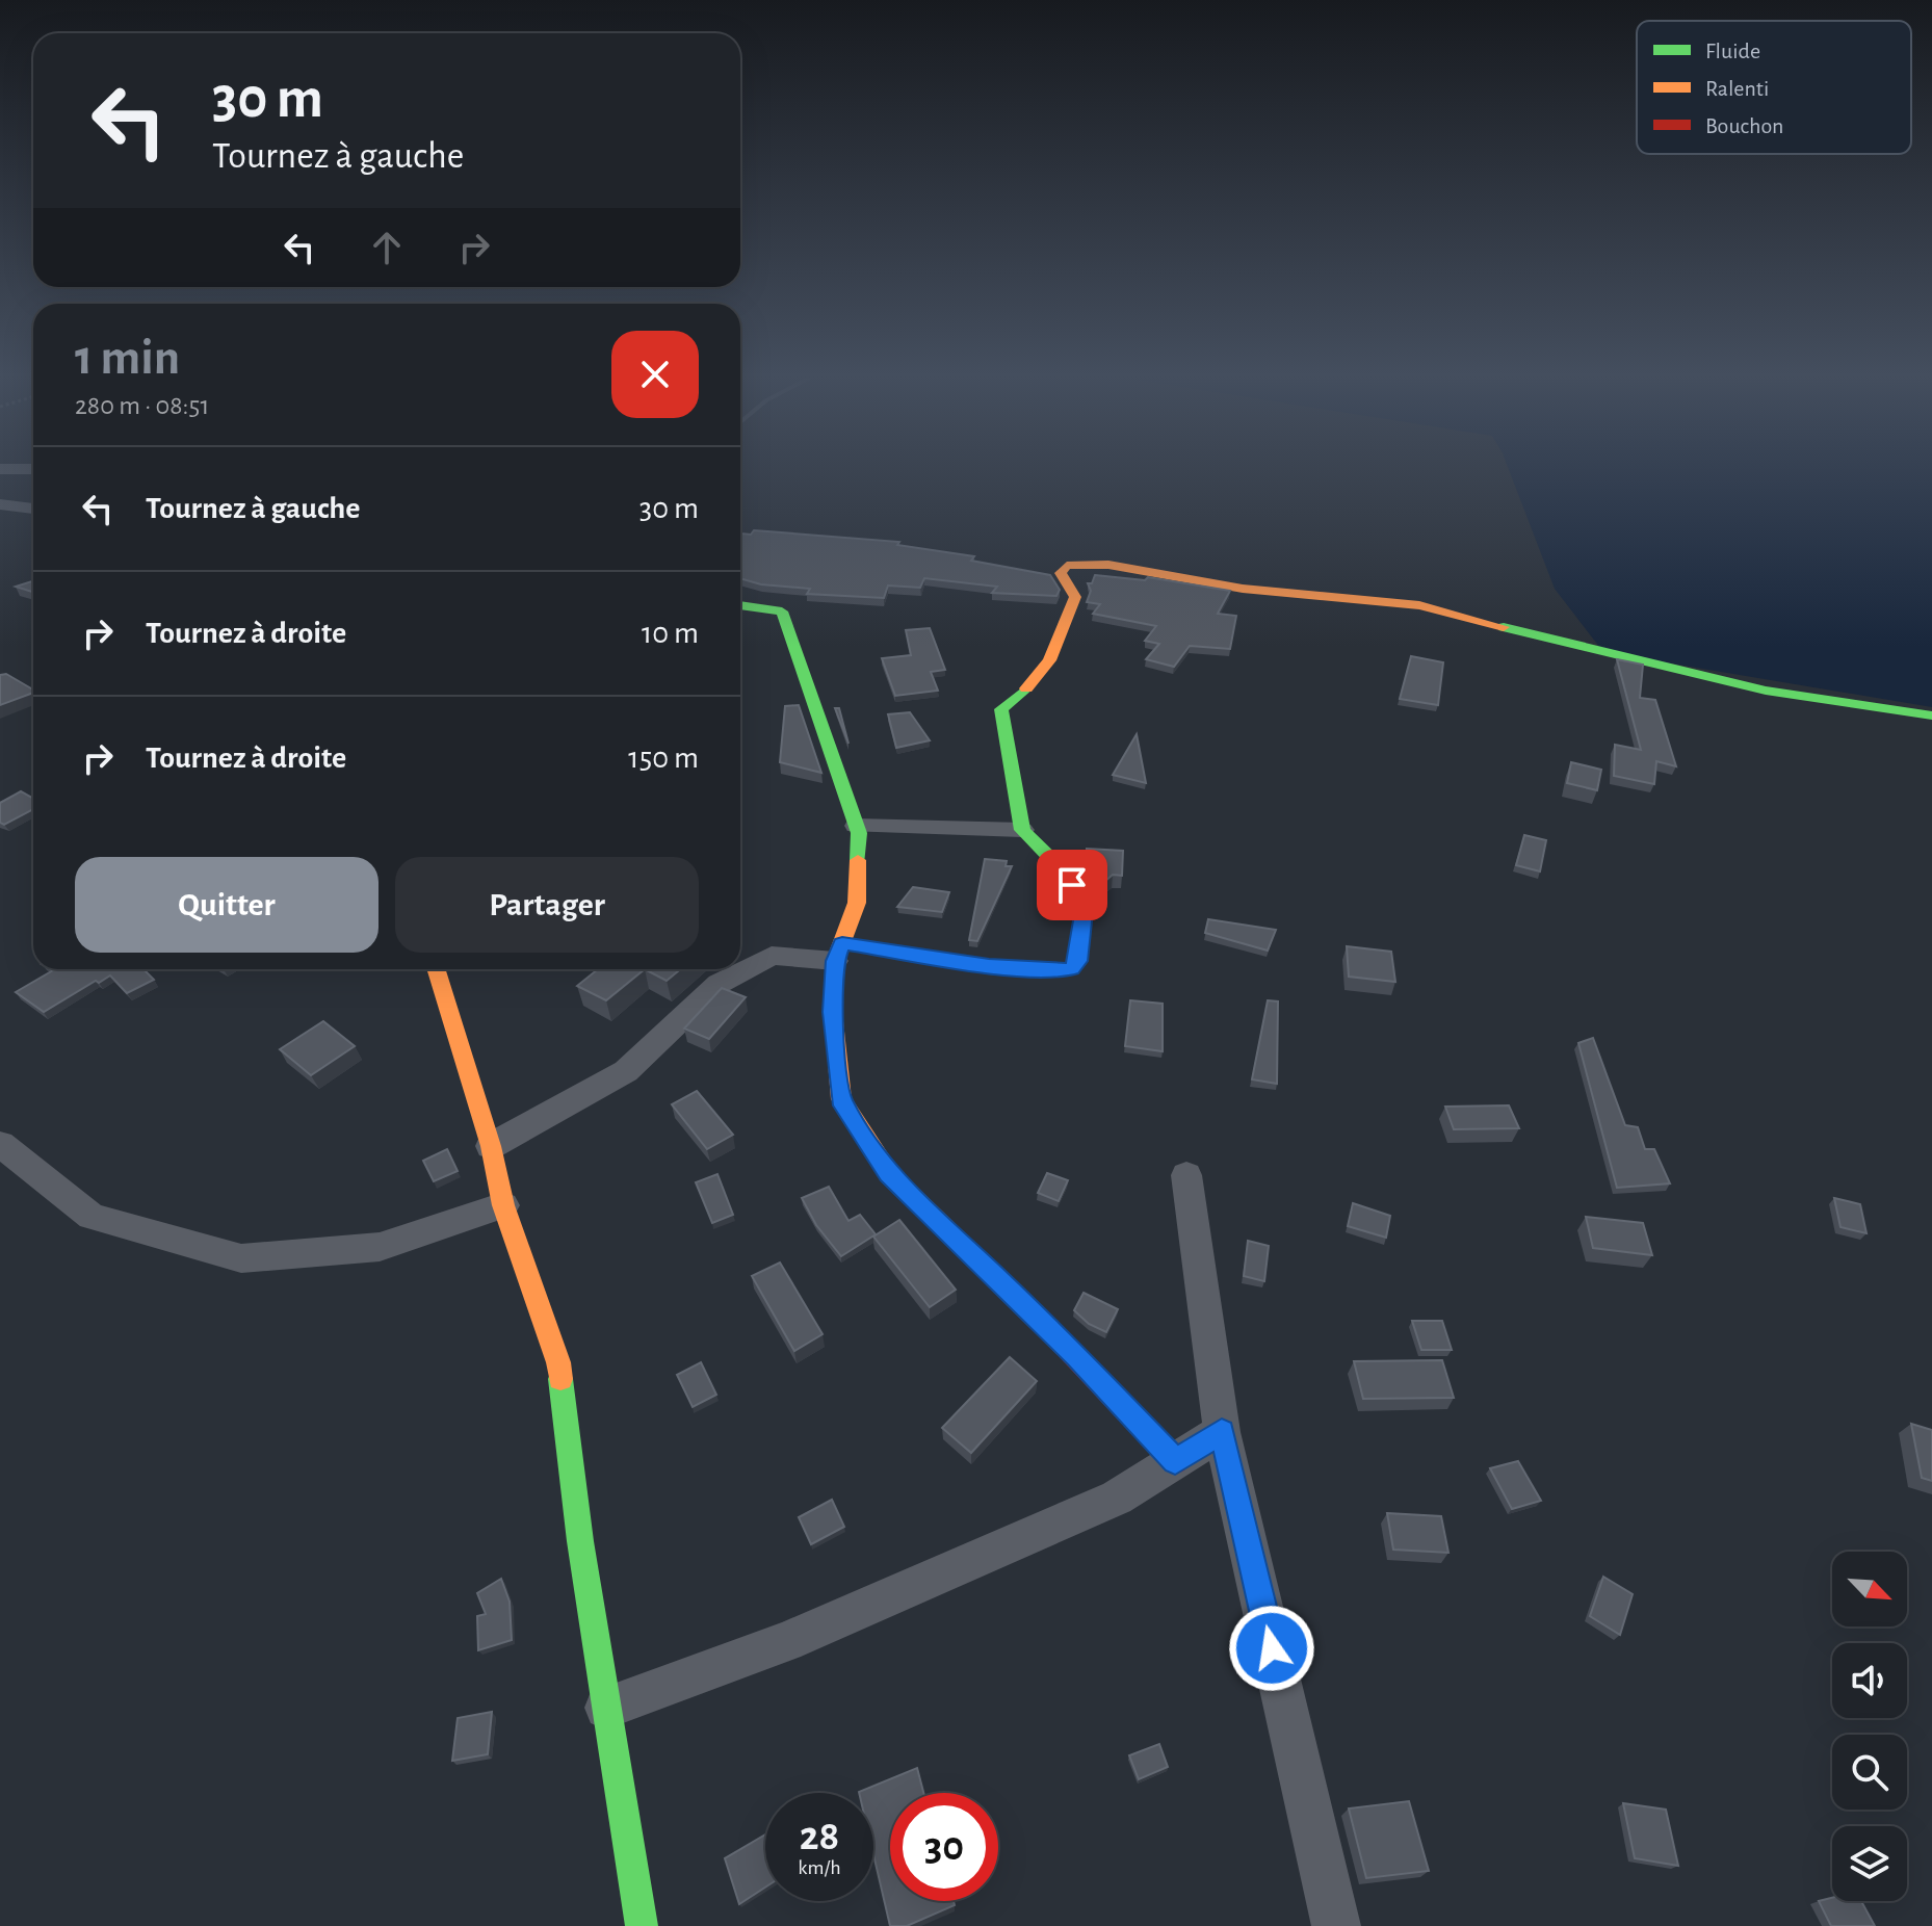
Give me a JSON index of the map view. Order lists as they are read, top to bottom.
{
  "legend": ["Fluide", "Ralenti", "Bouchon"],
  "north": "bottom right",
  "page": {
    "turn": ["30 m", "Tournez à gauche"],
    "heading": ["1 min", "280 m · 08:51"],
    "list": [
      {
        "name": "Tournez à gauche",
        "value": "30 m"
      },
      {
        "name": "Tournez à droite",
        "value": "10 m"
      },
      {
        "name": "Tournez à droite",
        "value": "150 m"
      }
    ],
    "buttons": ["Quitter", "Partager"],
    "speed": "28 km/h",
    "limit": "30"
  }
}
